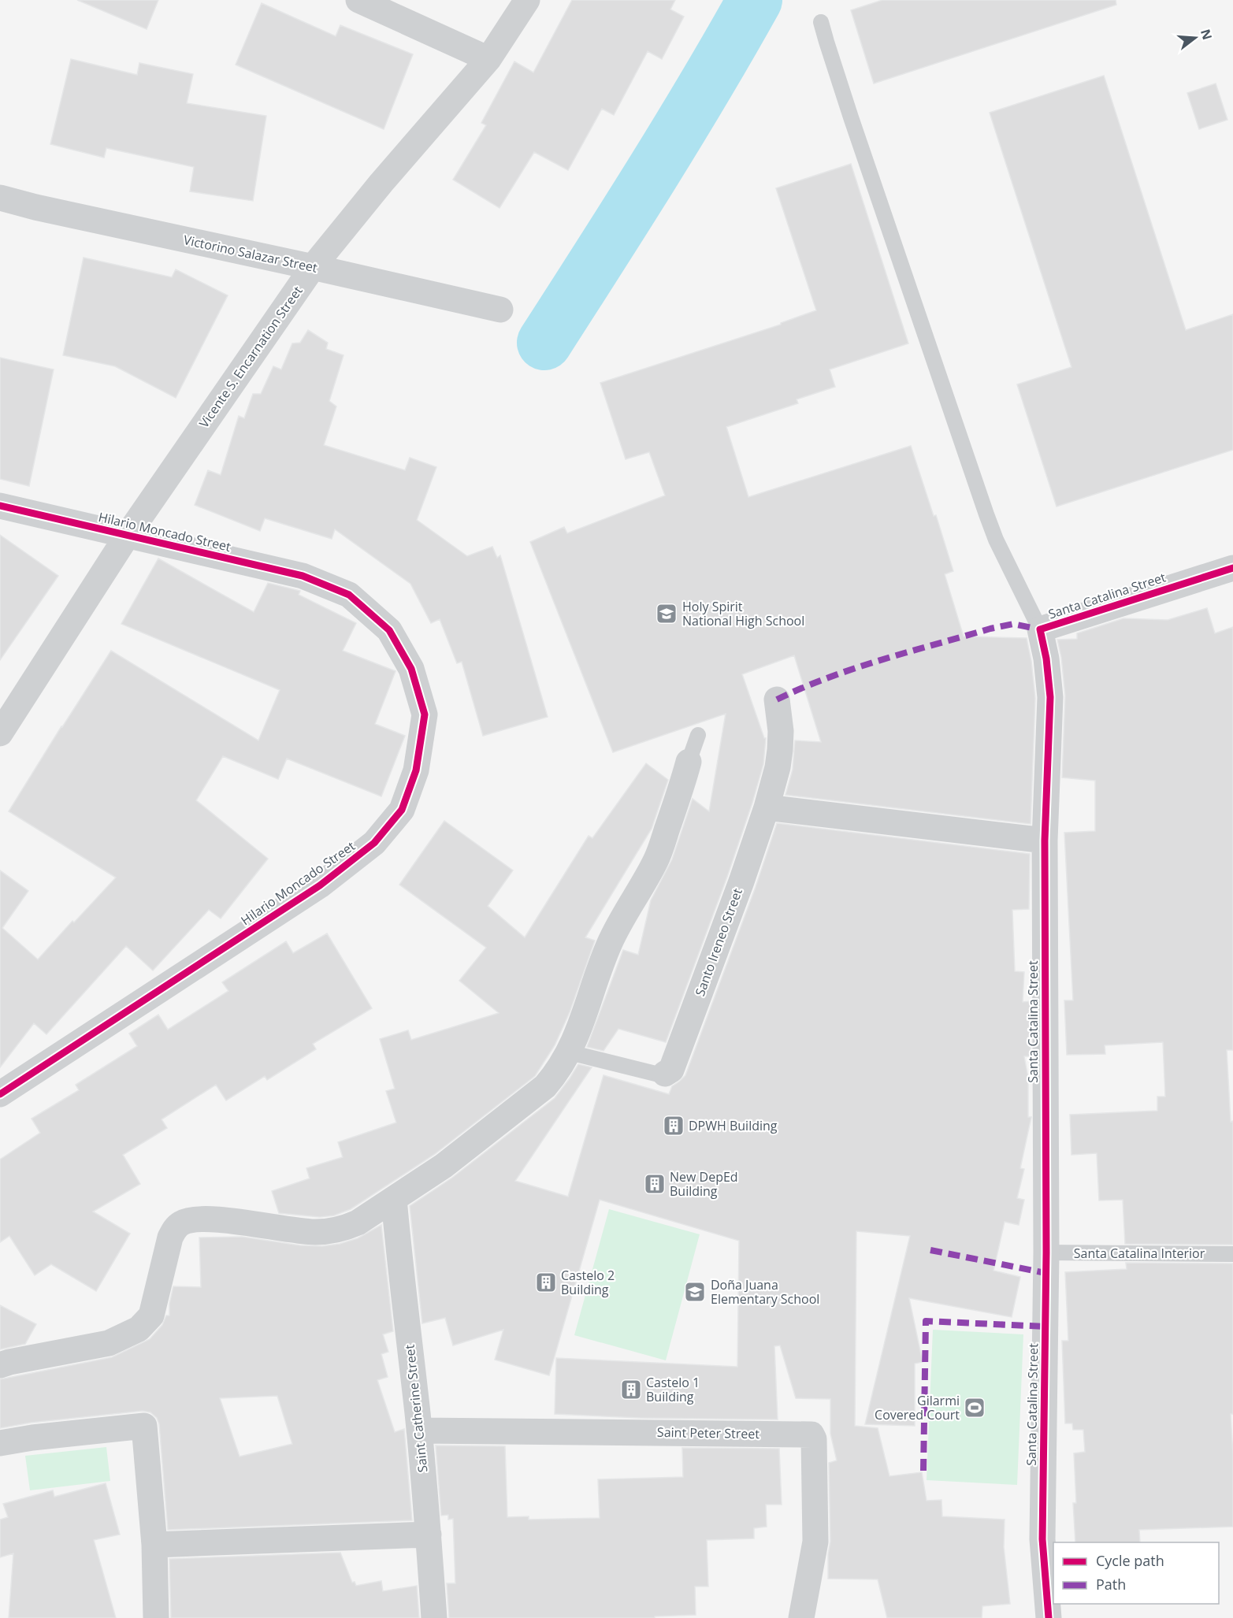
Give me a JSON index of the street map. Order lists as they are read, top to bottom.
{
  "streets": {
    "street": [
      "Victorino Salazar Street",
      "Vicente S. Encarnation Street",
      "Hilario Moncado Street",
      "Santa Catalina Street",
      "Santo Ireneo Street",
      "Saint Catherine Street",
      "Saint Peter Street"
    ],
    "lane": ["Santa Catalina Interior"]
  },
  "crossings": [
    ["Victorino Salazar Street", "Vicente S. Encarnation Street"],
    ["Vicente S. Encarnation Street", "Hilario Moncado Street"],
    ["Santa Catalina Street", "Santa Catalina Interior"],
    ["Saint Catherine Street", "Saint Peter Street"]
  ],
  "places": {
    "school or university": ["Holy Spirit National High School", "Doña Juana Elementary School"],
    "building": [
      "DPWH Building",
      "New DepEd Building",
      "Castelo 2 Building",
      "Castelo 1 Building"
    ],
    "sports": ["Gilarmi Covered Court"]
  },
  "legend": ["Cycle path", "Path"],
  "north": "right"
}
